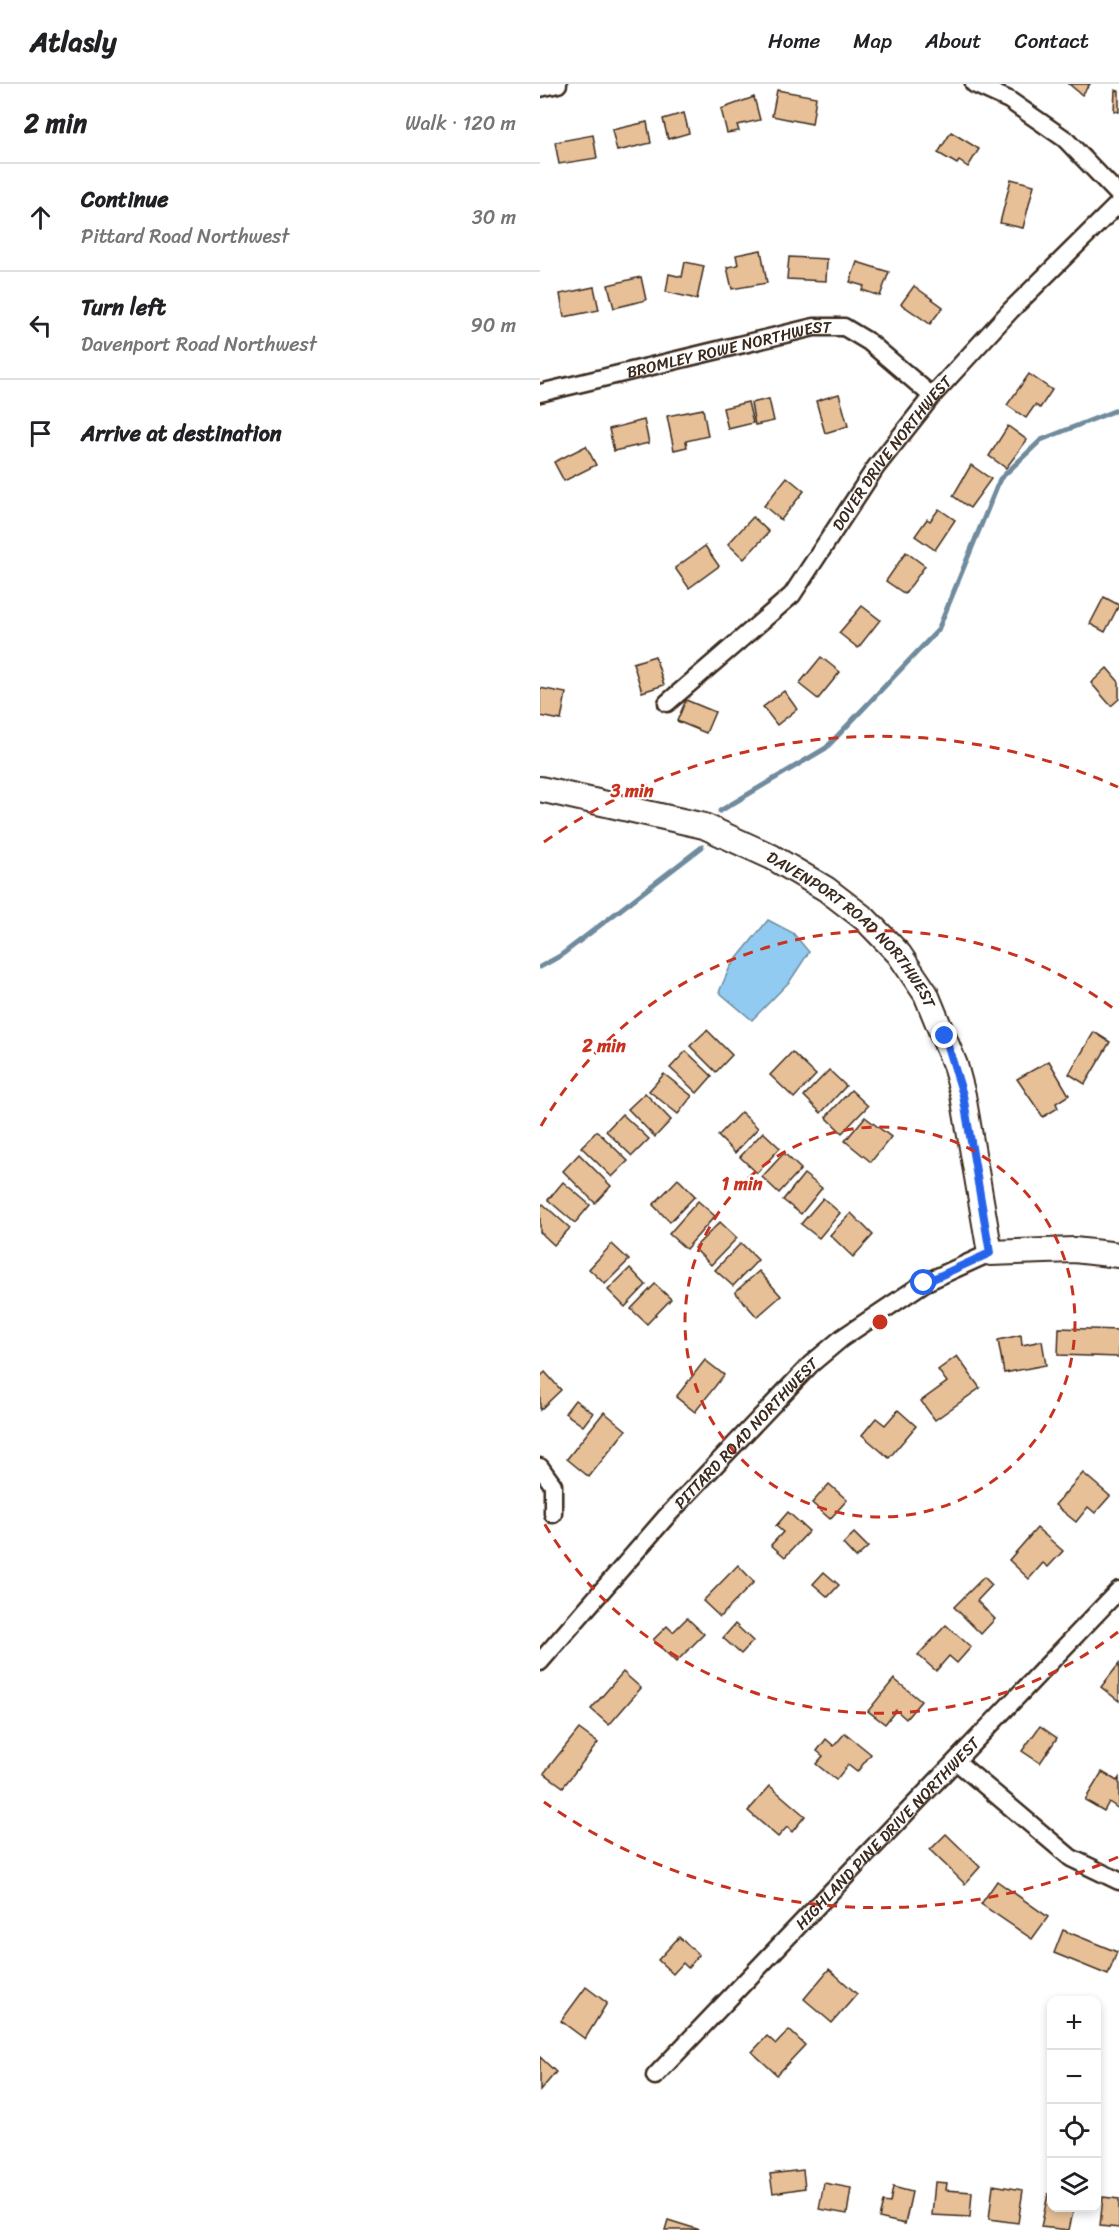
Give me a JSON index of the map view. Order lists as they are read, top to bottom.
{
  "streets": {
    "street": [
      "BROMLEY ROWE NORTHWEST",
      "DOVER DRIVE NORTHWEST",
      "DAVENPORT ROAD NORTHWEST",
      "PITTARD ROAD NORTHWEST",
      "HIGHLAND PINE DRIVE NORTHWEST"
    ]
  },
  "crossings": [
    ["BROMLEY ROWE NORTHWEST", "DOVER DRIVE NORTHWEST"],
    ["DAVENPORT ROAD NORTHWEST", "PITTARD ROAD NORTHWEST"]
  ],
  "page": {
    "header": "Atlasly",
    "nav": [
      "Home",
      "Map",
      "About",
      "Contact"
    ],
    "heading": ["2 min", "Walk · 120 m"],
    "list": [
      ["Continue", "Pittard Road Northwest", "30 m"],
      ["Turn left", "Davenport Road Northwest", "90 m"],
      "Arrive at destination"
    ],
    "map_buttons": ["+", "−"]
  },
  "rings": ["3 min", "2 min", "1 min"]
}
